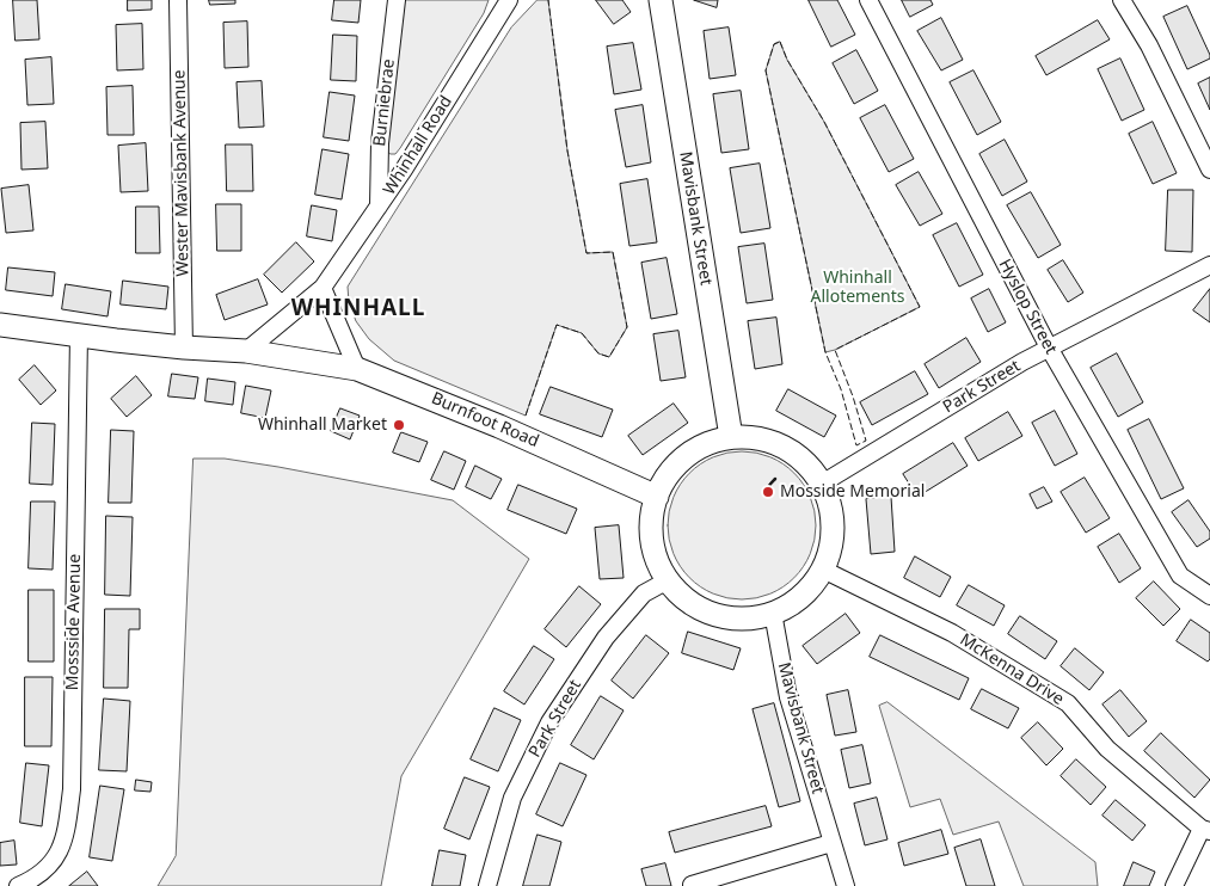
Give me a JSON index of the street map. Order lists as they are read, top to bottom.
{
  "streets": {
    "street": [
      "Burniebrae",
      "Whinhall Road",
      "Wester Mavisbank Avenue",
      "Mavisbank Street",
      "Hyslop Street",
      "Park Street",
      "Burnfoot Road",
      "Mossside Avenue",
      "McKenna Drive"
    ]
  },
  "crossings": [
    ["Burniebrae", "Whinhall Road"],
    ["Whinhall Road", "Burnfoot Road"],
    ["Mavisbank Street", "Park Street"],
    ["Mavisbank Street", "Burnfoot Road"],
    ["Mavisbank Street", "McKenna Drive"],
    ["Hyslop Street", "Park Street"],
    ["Park Street", "Burnfoot Road"],
    ["Park Street", "McKenna Drive"],
    ["Burnfoot Road", "McKenna Drive"]
  ],
  "districts": ["WHINHALL"],
  "parks": ["Whinhall Allotements"],
  "places": ["Whinhall Market", "Mosside Memorial"]
}
